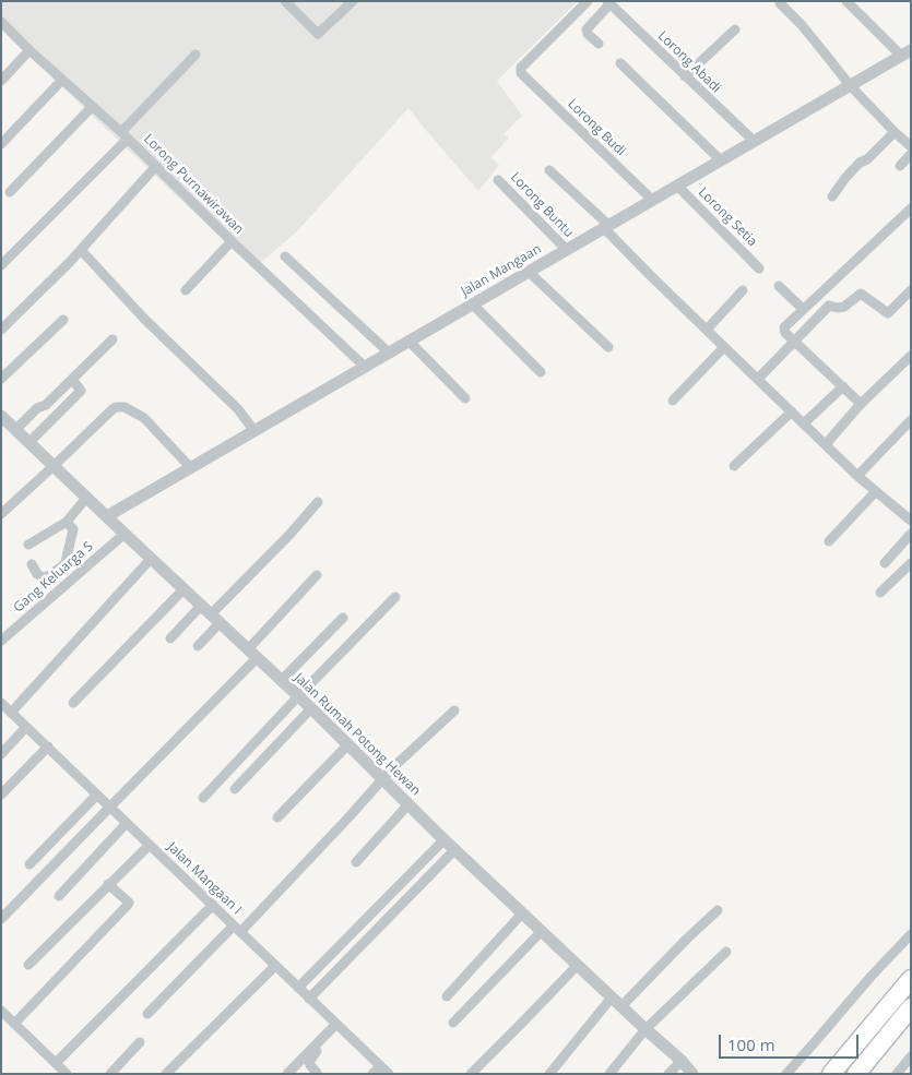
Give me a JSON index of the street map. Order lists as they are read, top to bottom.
{
  "streets": {
    "street": [
      "Lorong Abadi",
      "Lorong Budi",
      "Lorong Purnawirawan",
      "Lorong Buntu",
      "Lorong Setia",
      "Jalan Mangaan",
      "Gang Keluarga S",
      "Jalan Rumah Potong Hewan",
      "Jalan Mangaan I"
    ]
  },
  "crossings": [
    ["Lorong Abadi", "Jalan Mangaan"],
    ["Lorong Budi", "Jalan Mangaan"],
    ["Lorong Purnawirawan", "Jalan Mangaan"],
    ["Lorong Buntu", "Jalan Mangaan"],
    ["Lorong Setia", "Jalan Mangaan"],
    ["Jalan Mangaan", "Jalan Rumah Potong Hewan"],
    ["Gang Keluarga S", "Jalan Rumah Potong Hewan"]
  ],
  "scale_bar": "100 m"
}
